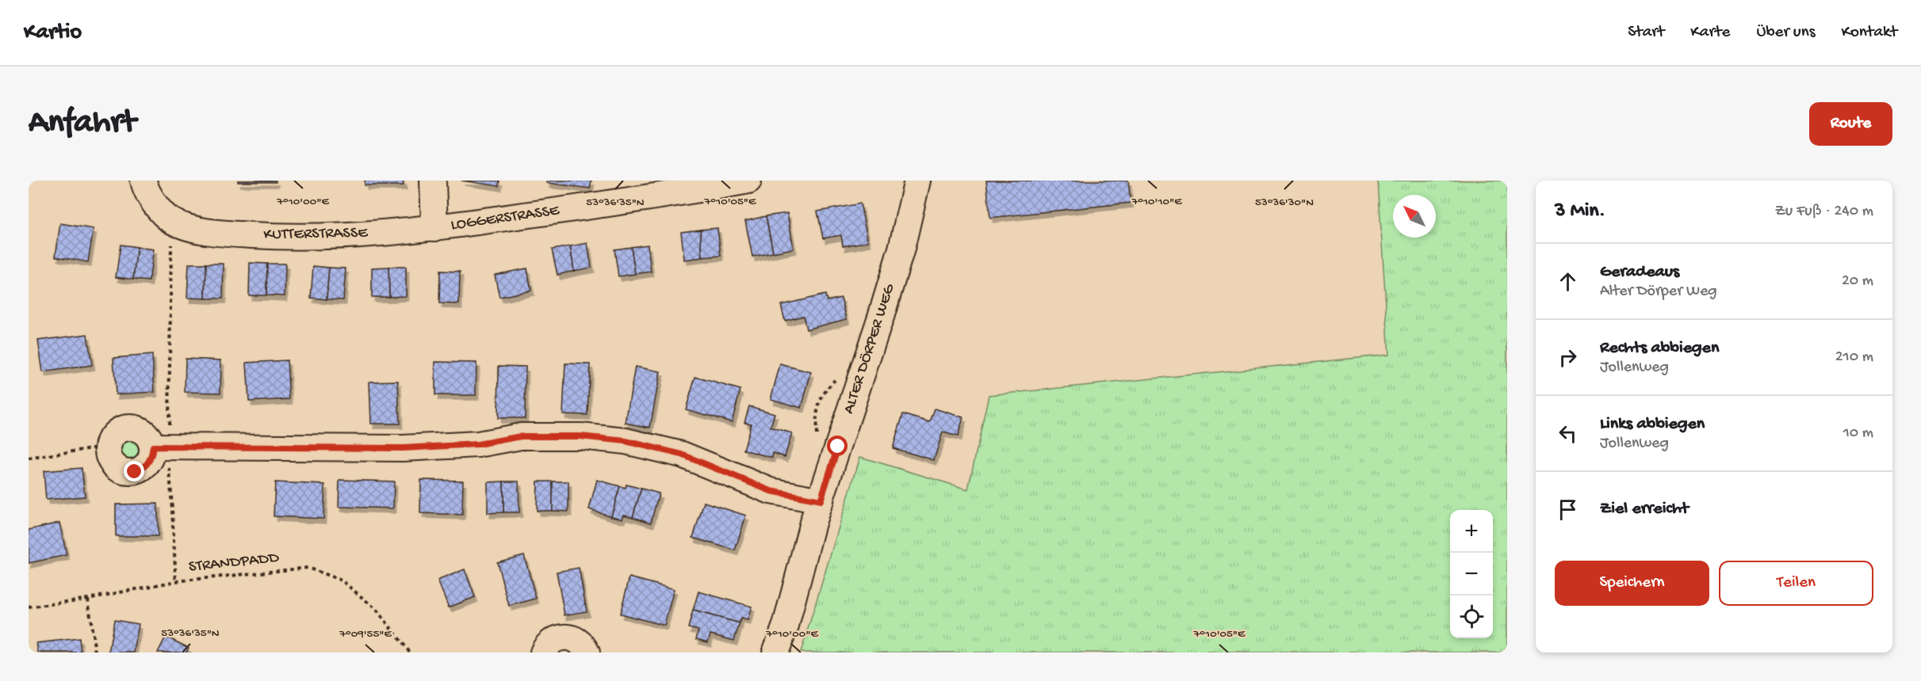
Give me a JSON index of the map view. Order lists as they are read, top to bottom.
{
  "streets": {
    "street": ["LOGGERSTRASSE", "KUTTERSTRASSE", "ALTER DÖRPER WEG"],
    "path": ["STRANDPADD"]
  },
  "crossings": [
    ["LOGGERSTRASSE", "KUTTERSTRASSE"]
  ],
  "north": "top left",
  "page": {
    "header": "Kartio",
    "nav": [
      "Start",
      "Karte",
      "Über uns",
      "Kontakt"
    ],
    "buttons": [
      "Route",
      ["Speichern", "Teilen"]
    ],
    "title": "Anfahrt",
    "heading": ["3 Min.", "Zu Fuß · 240 m"],
    "list": [
      ["Geradeaus", "Alter Dörper Weg", "20 m"],
      ["Rechts abbiegen", "Jollenweg", "210 m"],
      ["Links abbiegen", "Jollenweg", "10 m"],
      "Ziel erreicht"
    ],
    "map_buttons": ["+", "−"]
  },
  "coordinates": [
    "7°10'00\"E",
    "7°10'05\"E",
    "7°10'10\"E",
    "53°36'35\"N",
    "53°36'30\"N",
    "7°09'55\"E"
  ]
}
